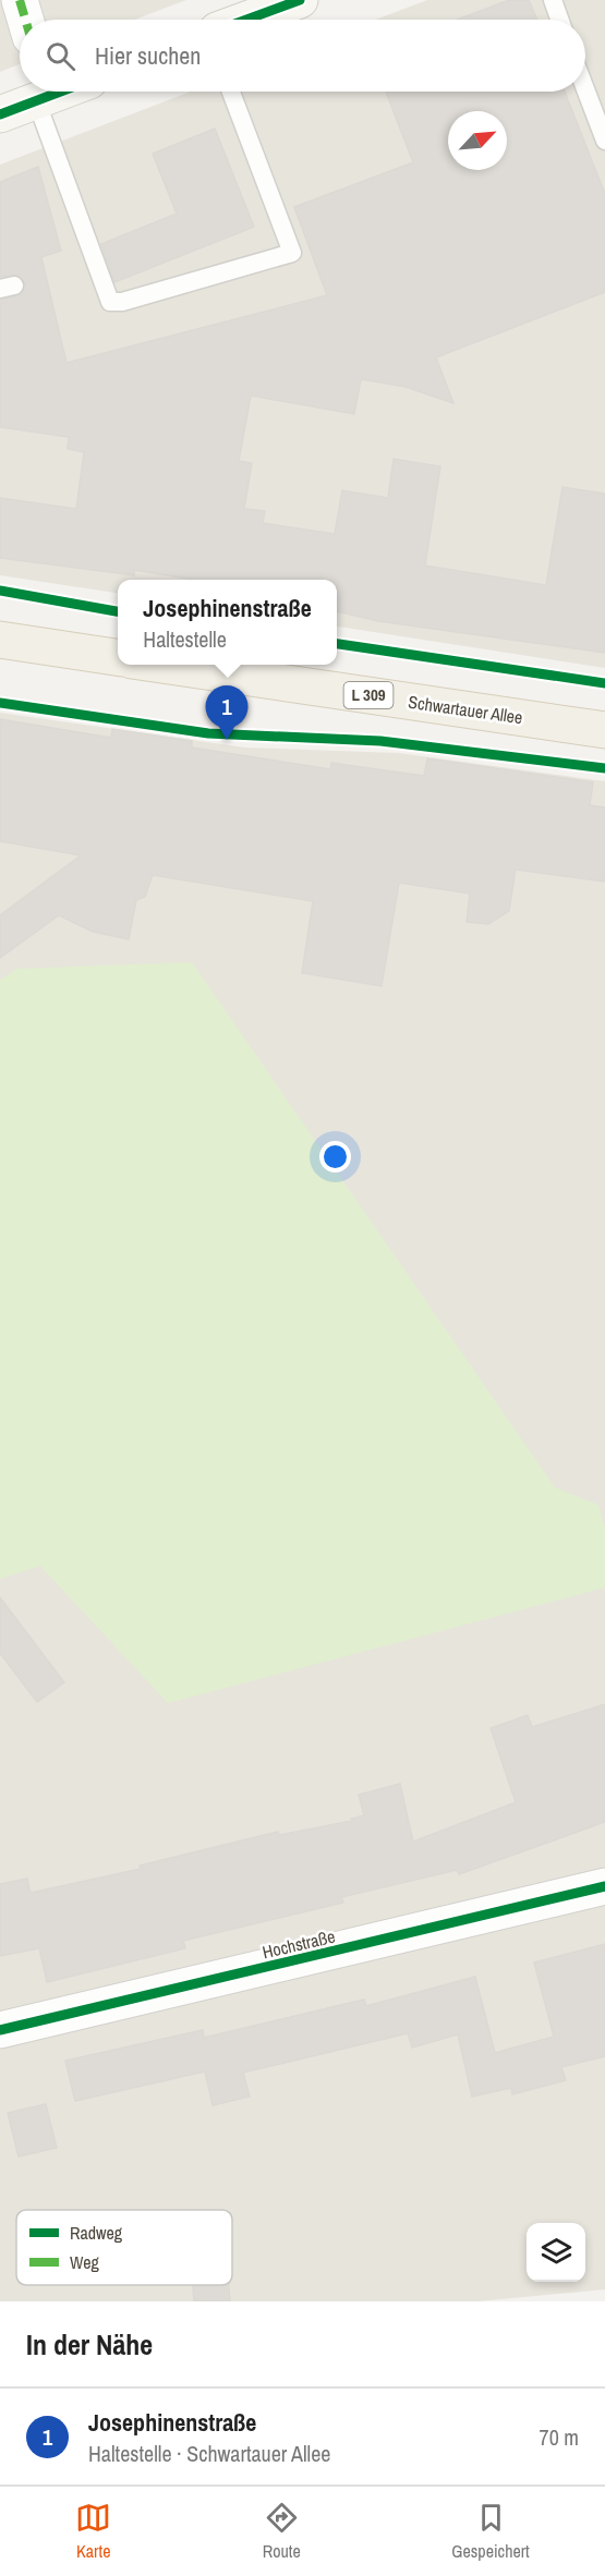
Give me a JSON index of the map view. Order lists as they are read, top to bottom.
{
  "streets": {
    "main road": ["L 309", "Schwartauer Allee"],
    "street": ["Hochstraße"]
  },
  "legend": ["Radweg", "Weg"],
  "north": "top right",
  "page": {
    "search": "Hier suchen",
    "popup": ["Josephinenstraße", "Haltestelle"],
    "pins": "1",
    "heading": "In der Nähe",
    "list": [
      {
        "mark": "1",
        "name": "Josephinenstraße",
        "note": "Haltestelle · Schwartauer Allee",
        "value": "70 m"
      }
    ],
    "nav": ["Karte", "Route", "Gespeichert"]
  }
}
